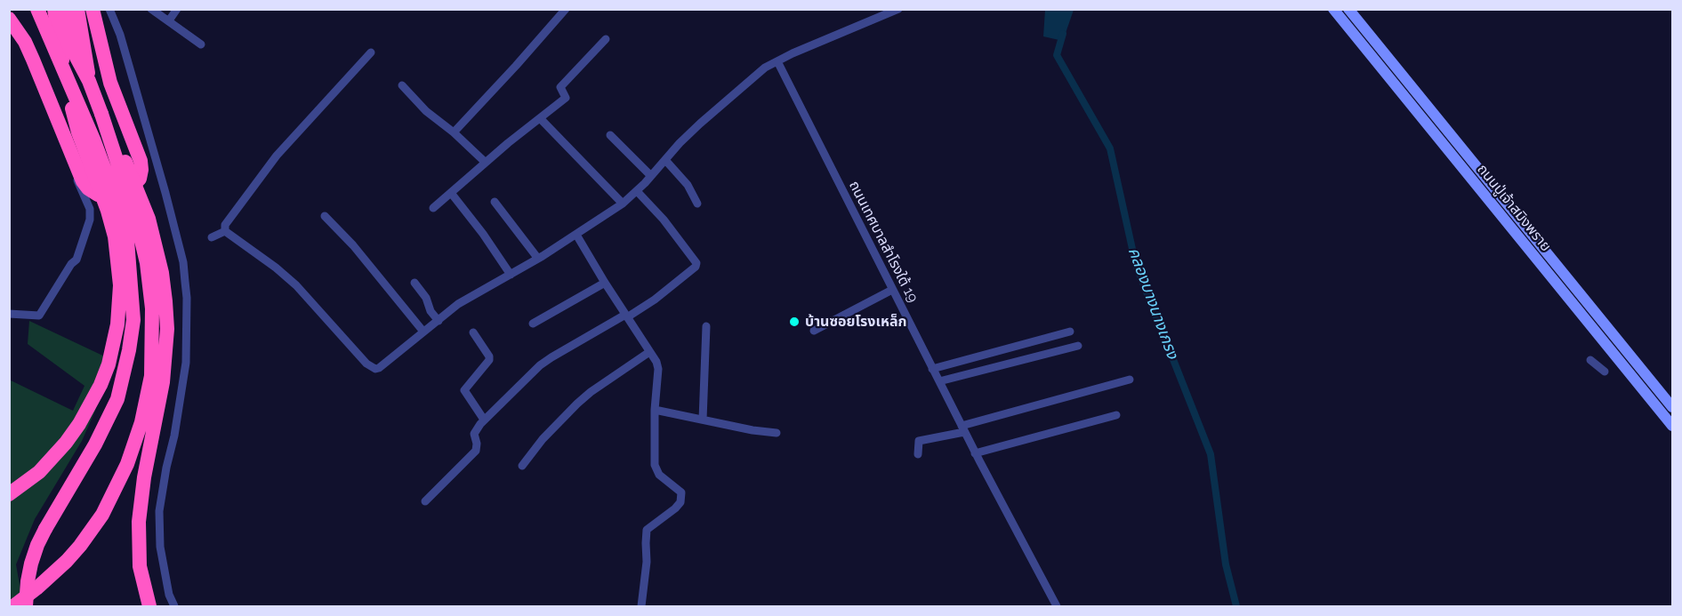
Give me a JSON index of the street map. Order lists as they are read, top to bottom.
{
  "streets": {
    "main road": ["ถนนปู่เจ้าสมิงพราย"],
    "street": ["ถนนเทศบาลสำโรงใต้ 19"]
  },
  "water": ["คลองบางนางเกรง"],
  "places": ["บ้านซอยโรงเหล็ก"]
}
